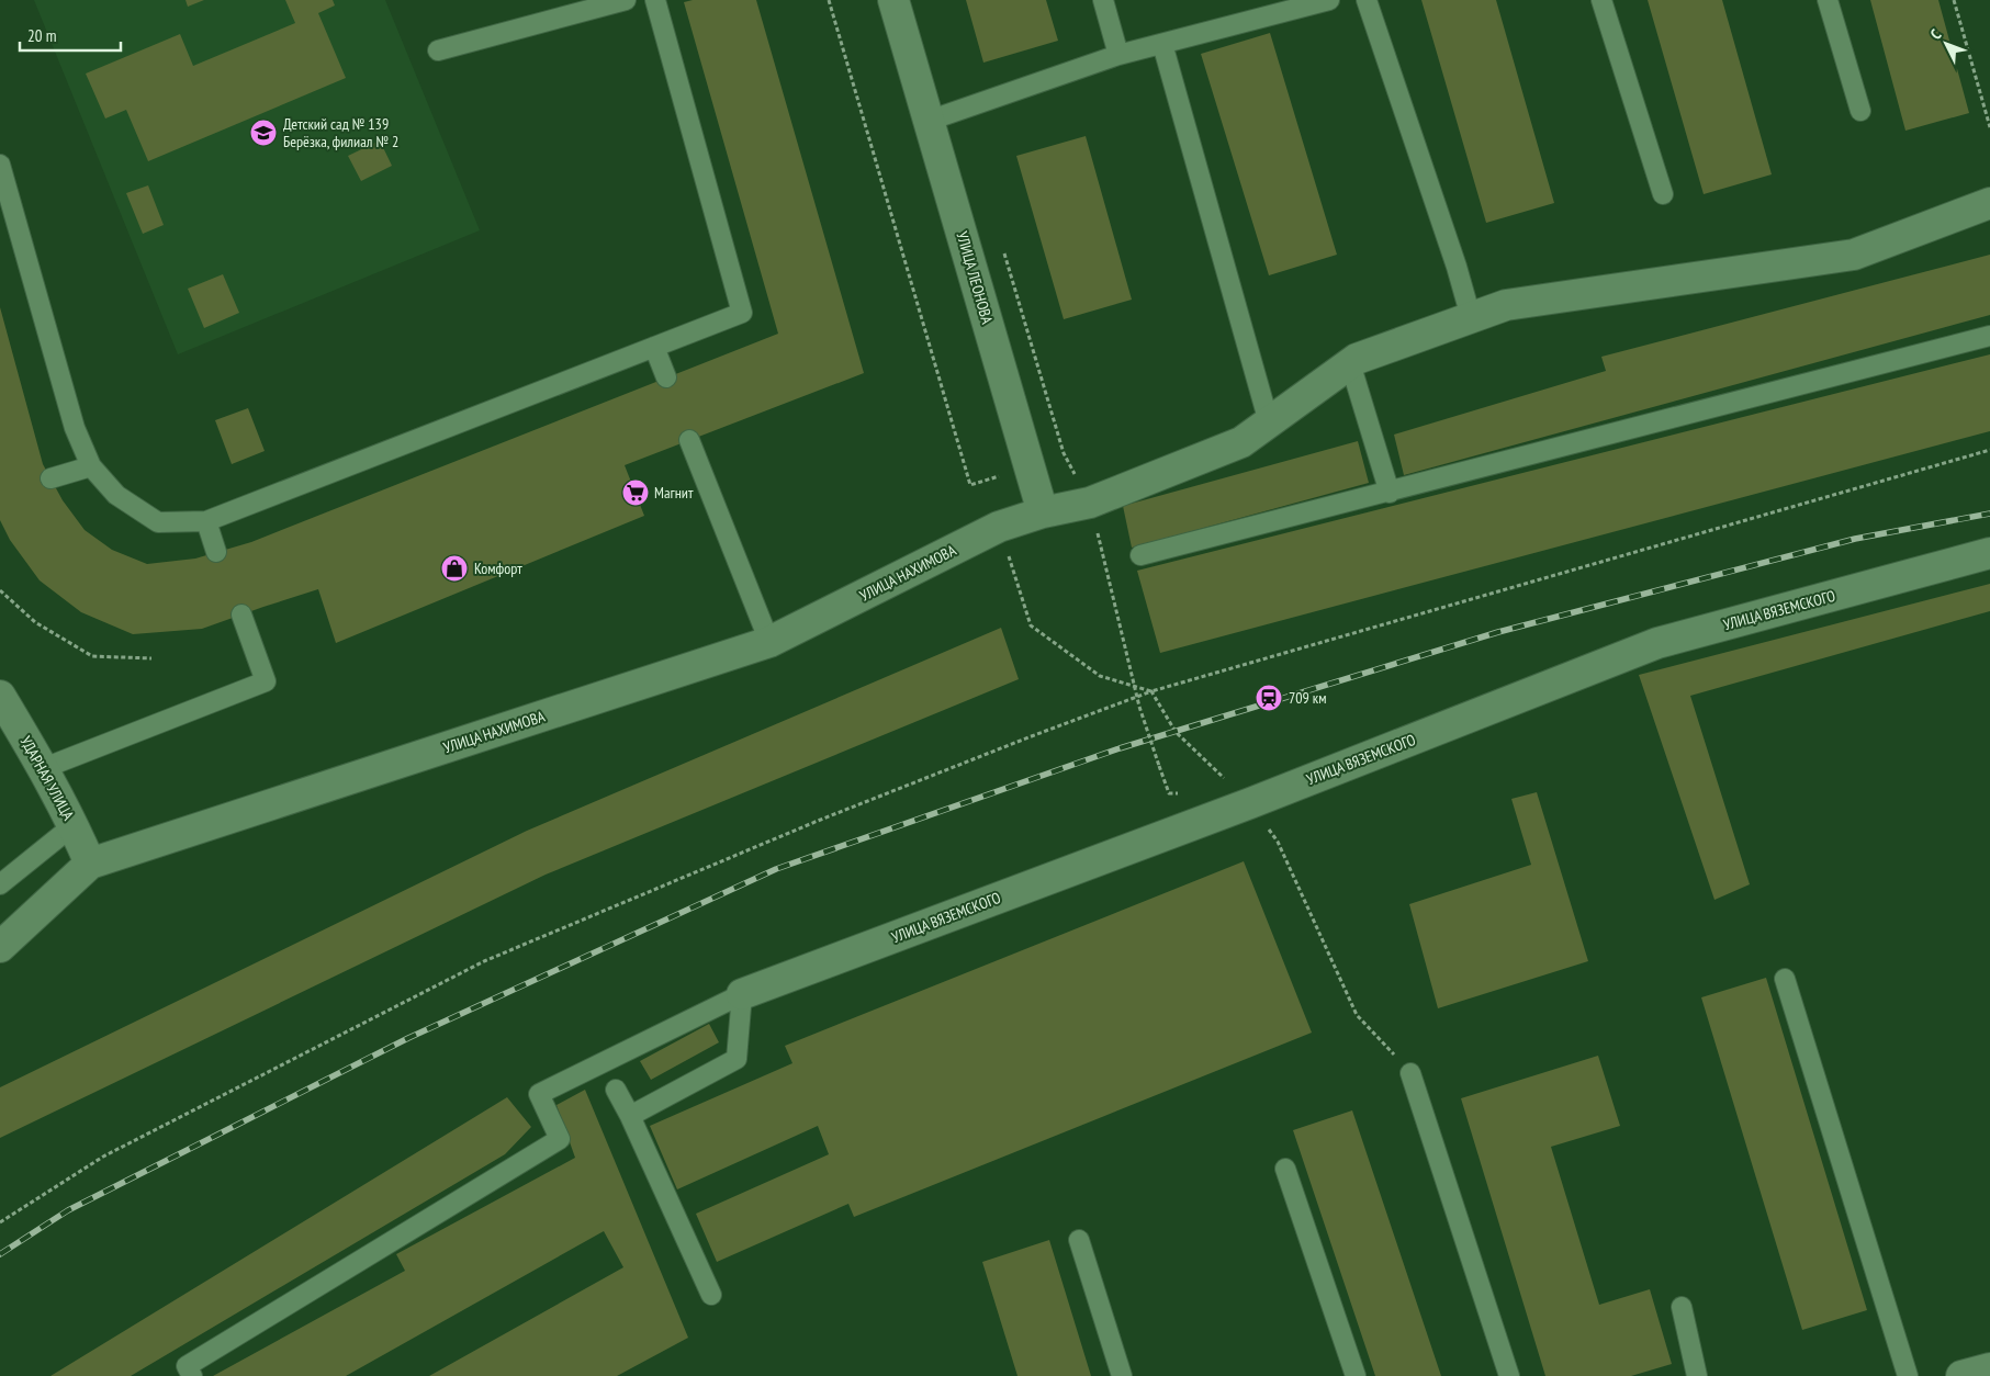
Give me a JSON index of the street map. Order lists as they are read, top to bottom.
{
  "streets": {
    "street": [
      "УЛИЦА ЛЕОНОВА",
      "УЛИЦА НАХИМОВА",
      "УЛИЦА ВЯЗЕМСКОГО",
      "УДАРНАЯ УЛИЦА"
    ]
  },
  "crossings": [
    ["УЛИЦА НАХИМОВА", "УДАРНАЯ УЛИЦА"]
  ],
  "places": {
    "school or university": ["Детский сад № 139 Берёзка, филиал № 2"],
    "supermarket": ["Магнит"],
    "shop": ["Комфорт"],
    "station": ["709 км"]
  },
  "scale_bar": "20 m",
  "north": "top left"
}
